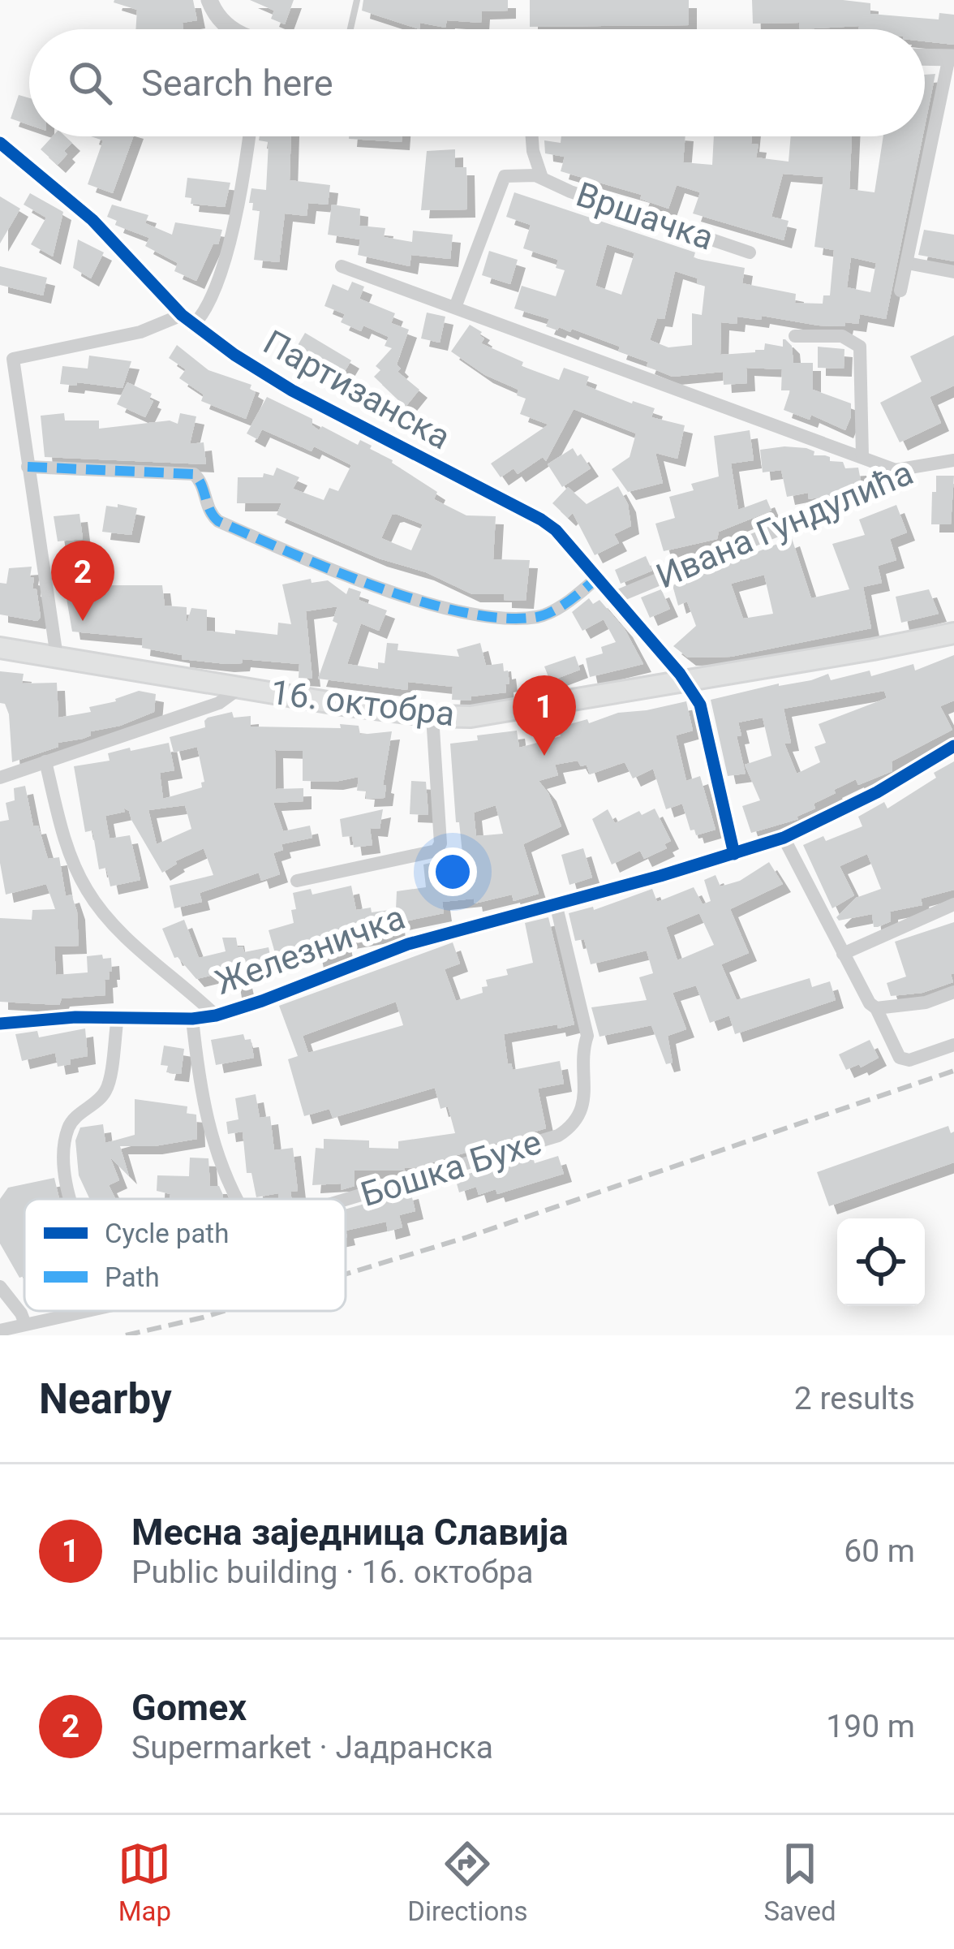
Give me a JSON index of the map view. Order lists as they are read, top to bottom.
{
  "streets": {
    "main road": ["16. октобра"],
    "street": [
      "Вршачка",
      "Партизанска",
      "Ивана Гундулића",
      "Железничка",
      "Бошка Бухе"
    ]
  },
  "crossings": [
    ["Партизанска", "Ивана Гундулића"],
    ["Партизанска", "16. октобра"],
    ["Железничка", "Бошка Бухе"]
  ],
  "legend": ["Cycle path", "Path"],
  "page": {
    "search": "Search here",
    "pins": ["2", "1"],
    "heading": ["Nearby", "2 results"],
    "list": [
      {
        "mark": "1",
        "name": "Месна заједница Славија",
        "note": "Public building · 16. октобра",
        "value": "60 m"
      },
      {
        "mark": "2",
        "name": "Gomex",
        "note": "Supermarket · Јадранска",
        "value": "190 m"
      }
    ],
    "nav": ["Map", "Directions", "Saved"]
  }
}
